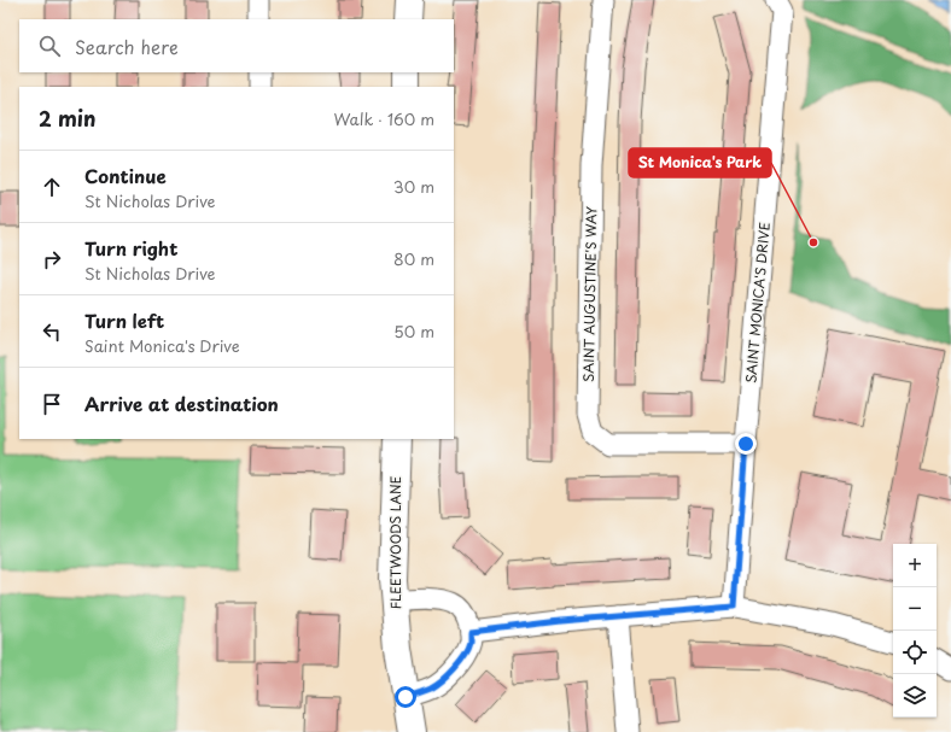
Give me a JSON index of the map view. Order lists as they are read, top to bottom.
{
  "streets": {
    "street": ["SAINT AUGUSTINE'S WAY", "SAINT MONICA'S DRIVE", "FLEETWOODS LANE"]
  },
  "crossings": [
    ["SAINT AUGUSTINE'S WAY", "SAINT MONICA'S DRIVE"]
  ],
  "places": ["St Monica's Park"],
  "page": {
    "search": "Search here",
    "heading": ["2 min", "Walk · 160 m"],
    "list": [
      ["Continue", "St Nicholas Drive", "30 m"],
      ["Turn right", "St Nicholas Drive", "80 m"],
      ["Turn left", "Saint Monica's Drive", "50 m"],
      "Arrive at destination"
    ],
    "map_buttons": ["+", "−"]
  }
}
